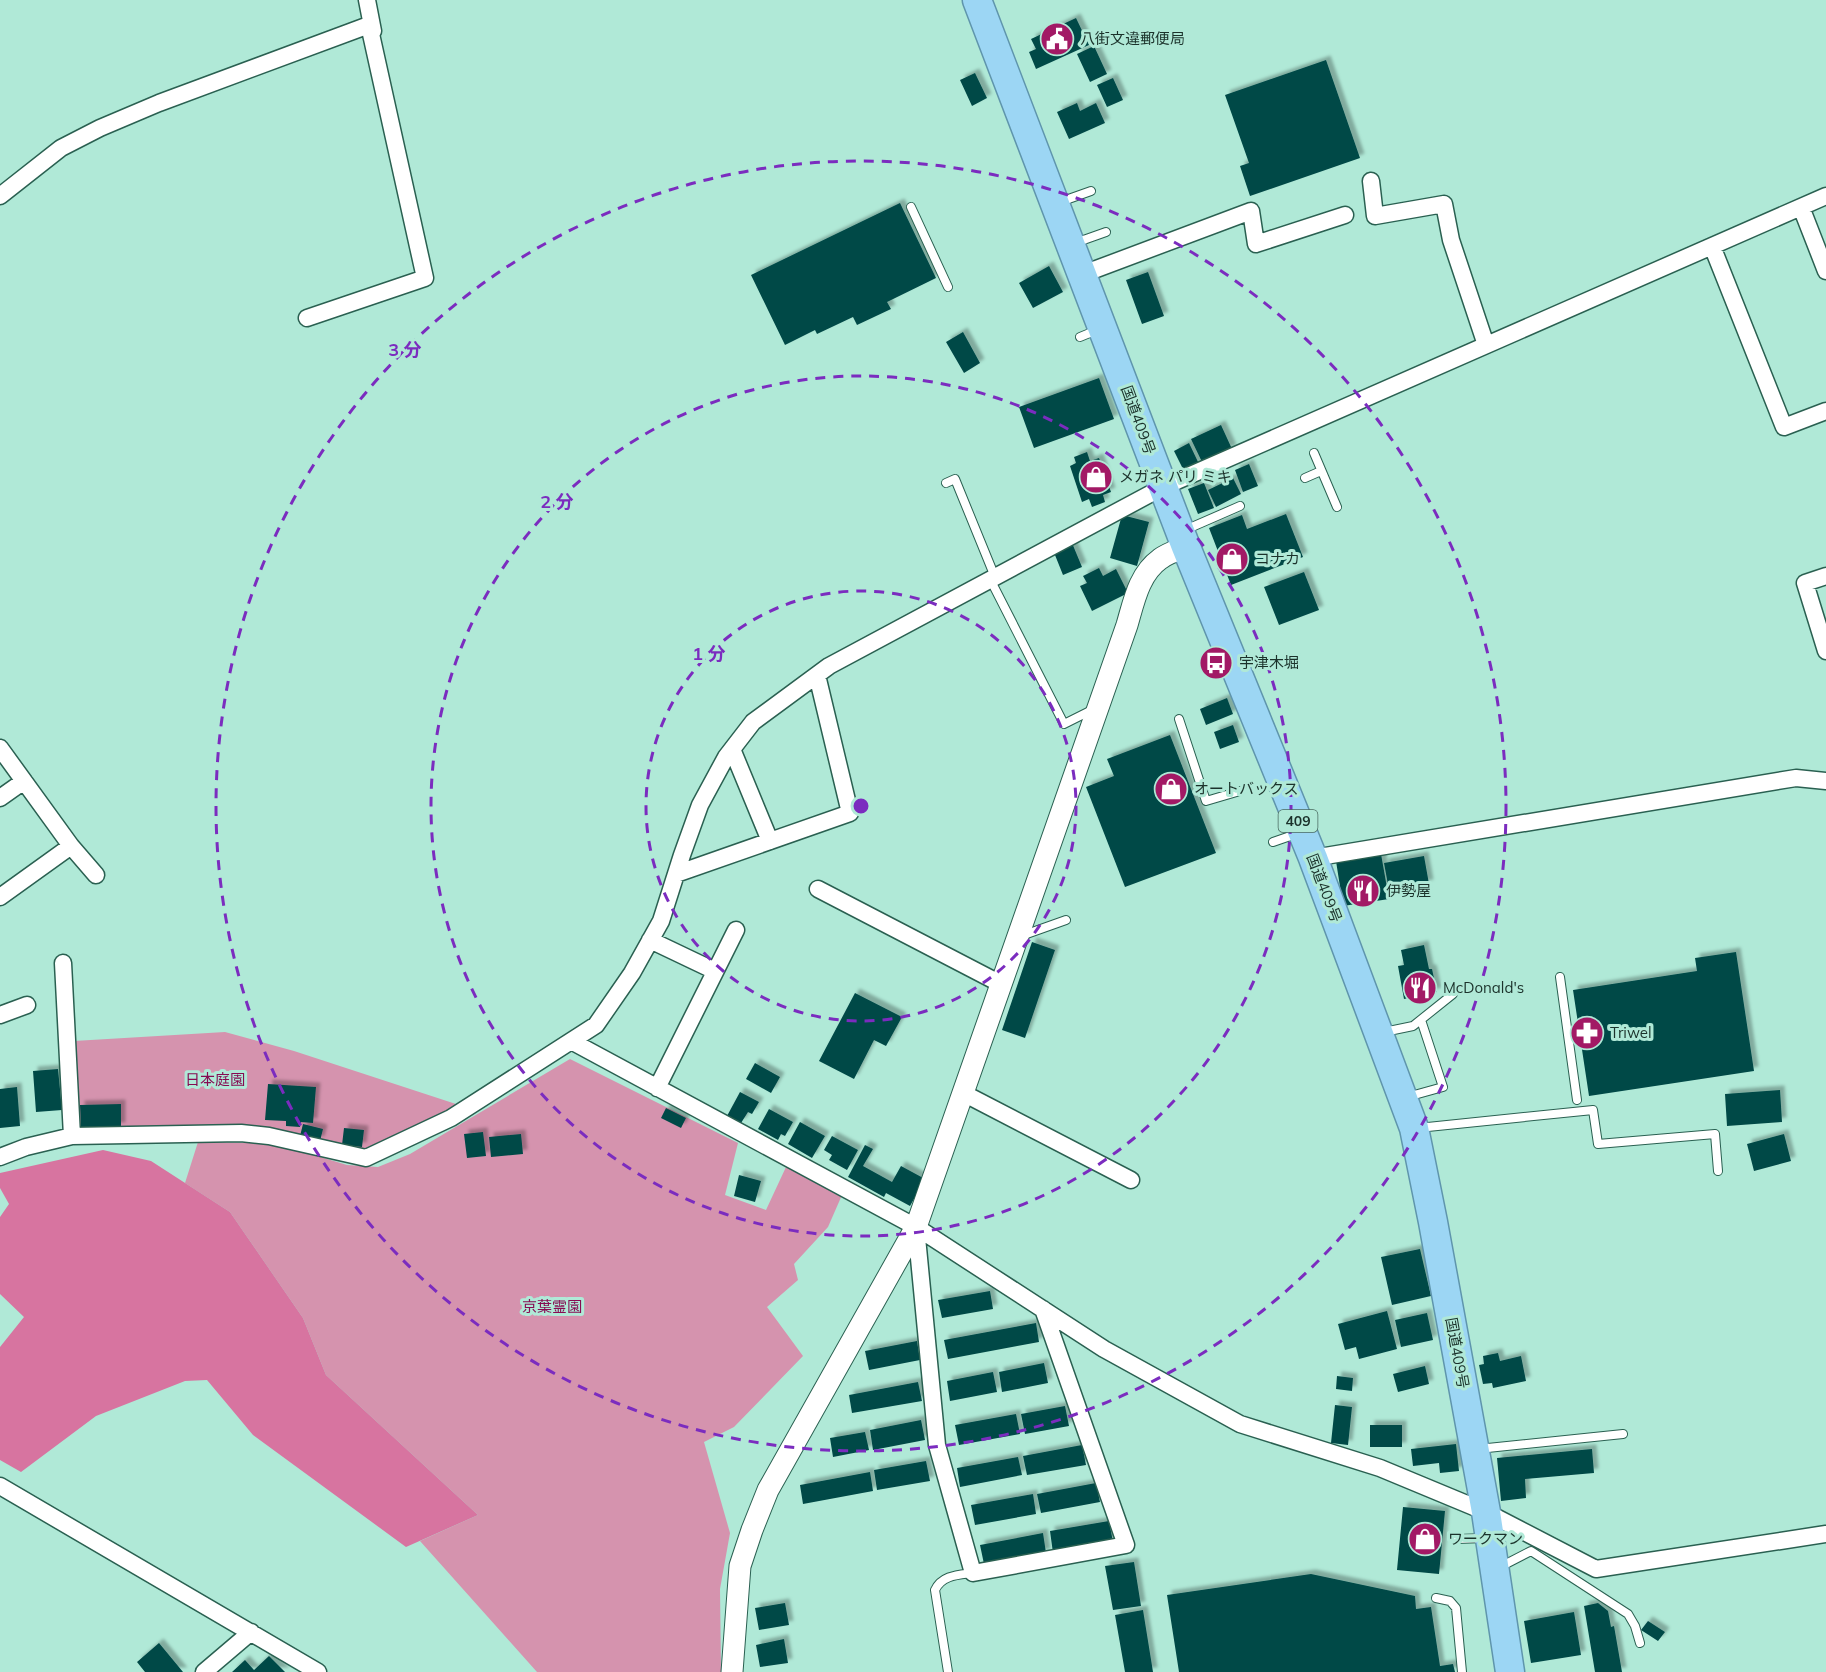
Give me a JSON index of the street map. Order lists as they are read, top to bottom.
{
  "streets": {
    "highway": ["国道409号", "409"]
  },
  "parks": ["日本庭園", "京葉霊園"],
  "places": {
    "public building": ["八街文違郵便局"],
    "shop": [
      "メガネ パリ ミキ",
      "コナカ",
      "オートバックス",
      "ワークマン"
    ],
    "bus stop": ["宇津木堀"],
    "restaurant": ["伊勢屋", "McDonald's"],
    "pharmacy": ["Triwel"]
  },
  "rings": ["3 分", "2 分", "1 分"]
}
